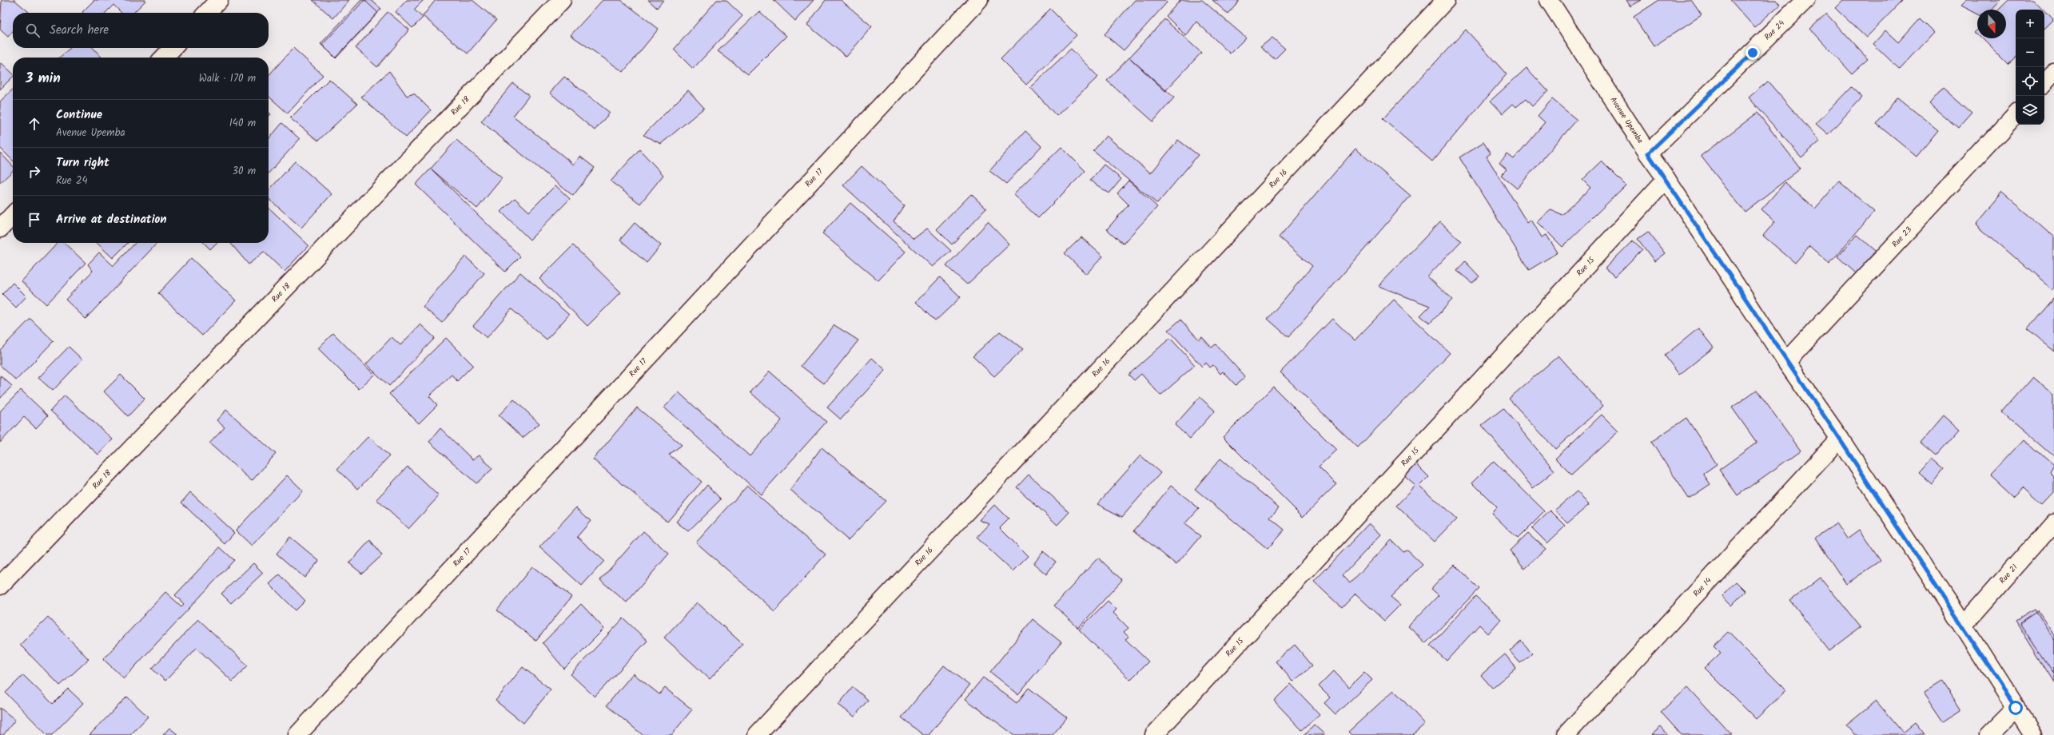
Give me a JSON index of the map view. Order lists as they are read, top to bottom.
{
  "streets": {
    "street": [
      "Rue 24",
      "Rue 18",
      "Avenue Upemba",
      "Rue 17",
      "Rue 16",
      "Rue 23",
      "Rue 15",
      "Rue 21",
      "Rue 14"
    ]
  },
  "crossings": [
    ["Rue 24", "Avenue Upemba"],
    ["Avenue Upemba", "Rue 23"],
    ["Avenue Upemba", "Rue 15"],
    ["Avenue Upemba", "Rue 21"],
    ["Avenue Upemba", "Rue 14"]
  ],
  "north": "bottom",
  "page": {
    "map_buttons": ["+", "−"],
    "search": "Search here",
    "heading": ["3 min", "Walk · 170 m"],
    "list": [
      ["Continue", "Avenue Upemba", "140 m"],
      ["Turn right", "Rue 24", "30 m"],
      "Arrive at destination"
    ]
  }
}
